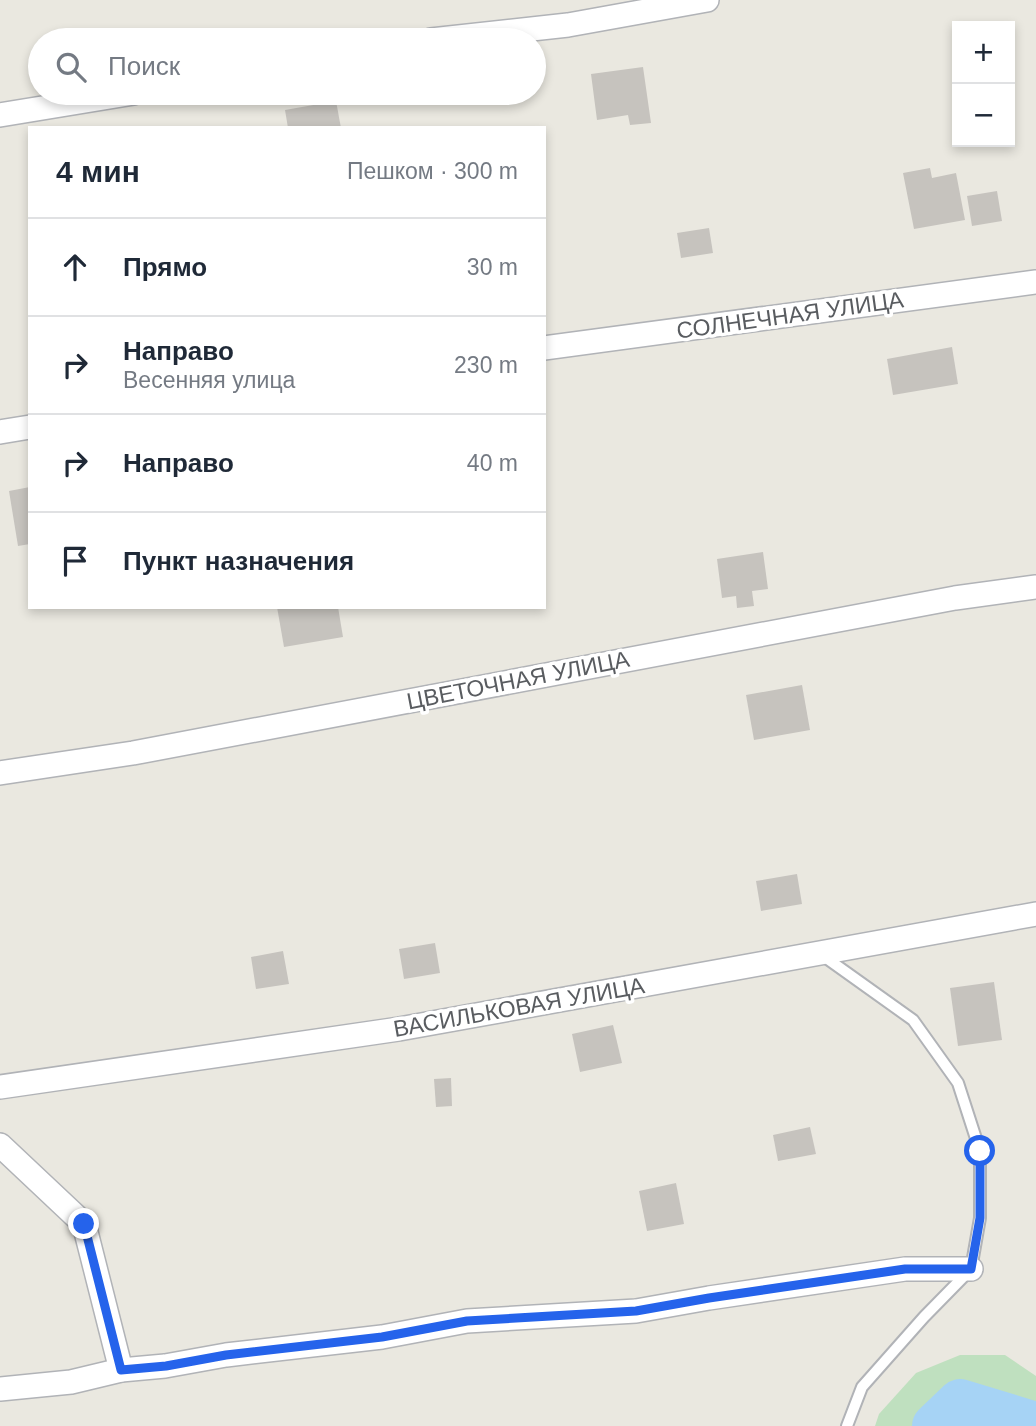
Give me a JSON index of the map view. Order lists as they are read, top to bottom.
{
  "streets": {
    "street": ["СОЛНЕЧНАЯ УЛИЦА", "ЦВЕТОЧНАЯ УЛИЦА", "ВАСИЛЬКОВАЯ УЛИЦА"]
  },
  "page": {
    "map_buttons": ["+", "−"],
    "search": "Поиск",
    "heading": ["4 мин", "Пешком · 300 m"],
    "list": [
      ["Прямо", "30 m"],
      ["Направо", "Весенняя улица", "230 m"],
      ["Направо", "40 m"],
      "Пункт назначения"
    ]
  }
}
